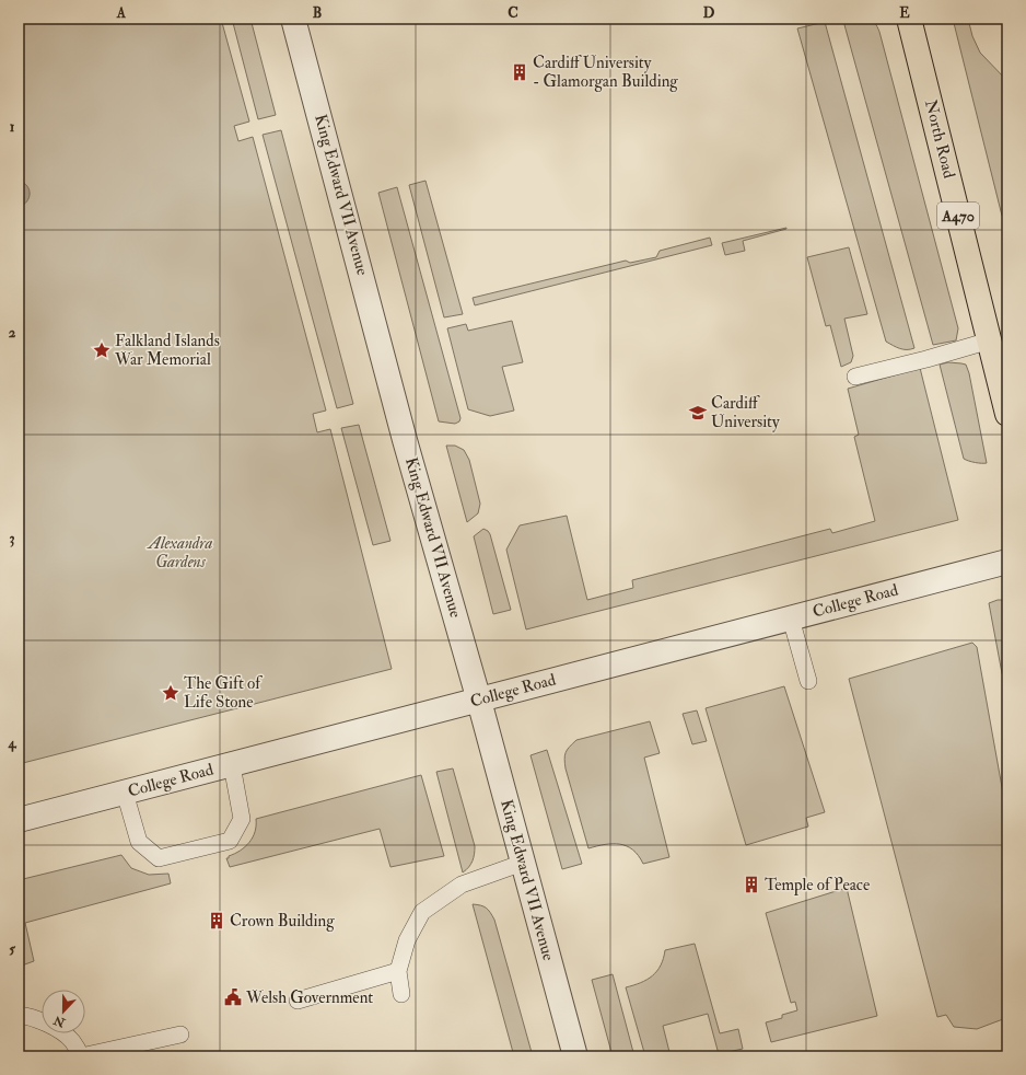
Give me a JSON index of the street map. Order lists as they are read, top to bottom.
{
  "streets": {
    "main road": ["North Road", "A470"],
    "street": ["King Edward VII Avenue", "College Road"]
  },
  "crossings": [
    ["King Edward VII Avenue", "College Road"]
  ],
  "parks": ["Alexandra Gardens"],
  "places": {
    "building": ["Cardiff University - Glamorgan Building", "Temple of Peace", "Crown Building"],
    "place": ["Falkland Islands War Memorial", "The Gift of Life Stone"],
    "school or university": ["Cardiff University"],
    "public building": ["Welsh Government"]
  },
  "north": "bottom",
  "grid": {
    "columns": [
      "A",
      "B",
      "C",
      "D",
      "E"
    ],
    "rows": [
      "1",
      "2",
      "3",
      "4",
      "5"
    ]
  }
}
